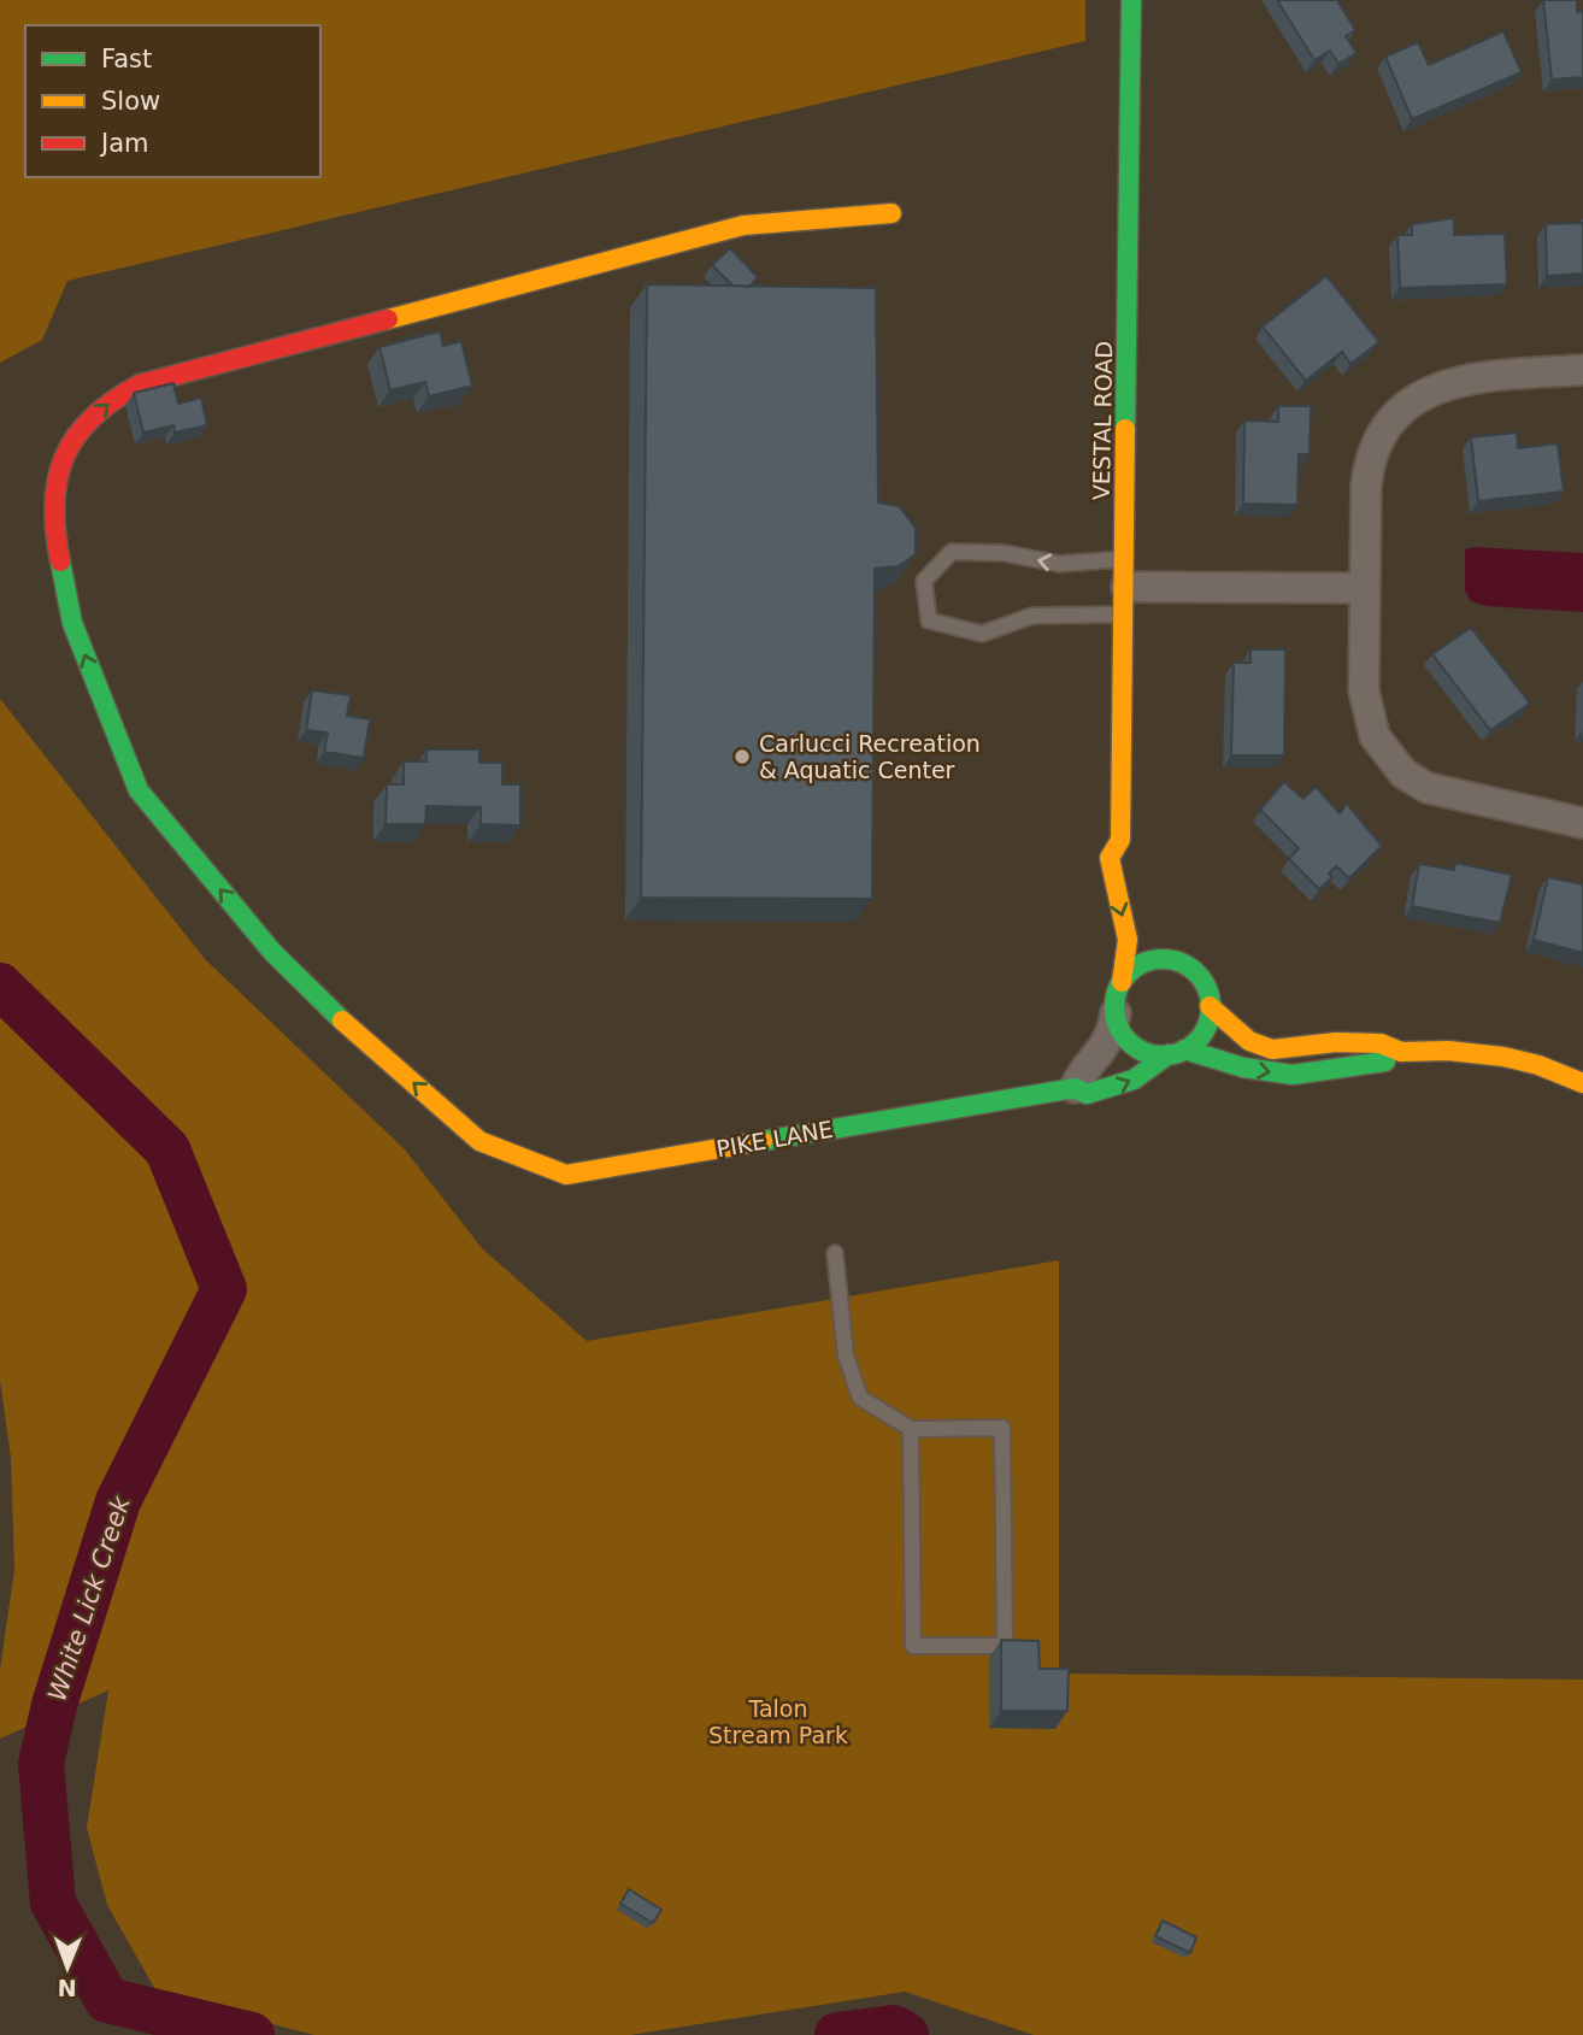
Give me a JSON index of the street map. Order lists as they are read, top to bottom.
{
  "streets": {
    "street": ["VESTAL ROAD", "PIKE LANE"]
  },
  "crossings": [
    ["VESTAL ROAD", "PIKE LANE"]
  ],
  "water": ["White Lick Creek"],
  "parks": ["Talon Stream Park"],
  "places": ["Carlucci Recreation & Aquatic Center"],
  "legend": ["Fast", "Slow", "Jam"],
  "north": "bottom"
}
